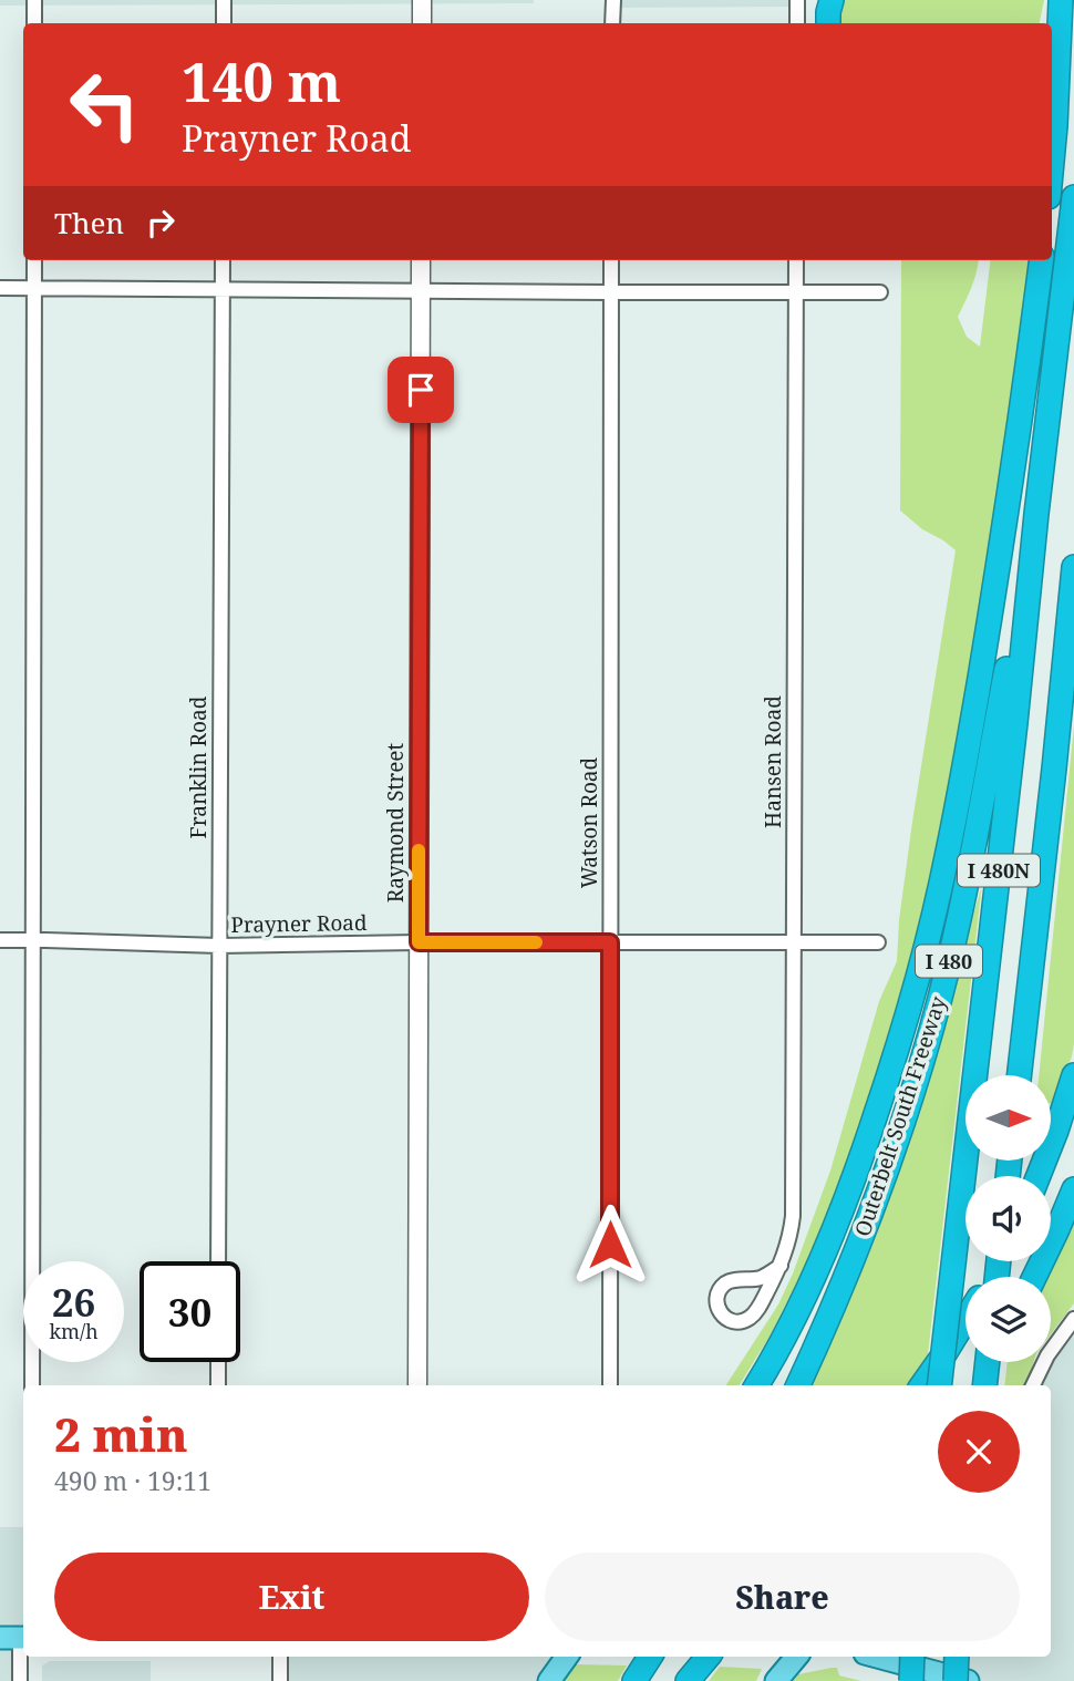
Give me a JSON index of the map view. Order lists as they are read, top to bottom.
{
  "streets": {
    "highway": ["I 480N", "I 480", "Outerbelt South Freeway"],
    "street": [
      "Hansen Road",
      "Franklin Road",
      "Raymond Street",
      "Watson Road",
      "Prayner Road"
    ]
  },
  "crossings": [
    ["Hansen Road", "Prayner Road"],
    ["Franklin Road", "Prayner Road"],
    ["Raymond Street", "Prayner Road"],
    ["Watson Road", "Prayner Road"]
  ],
  "north": "right",
  "page": {
    "turn": ["140 m", "Prayner Road"],
    "then": "Then",
    "speed": "26 km/h",
    "limit": "30",
    "heading": ["2 min", "490 m · 19:11"],
    "buttons": ["Exit", "Share"]
  }
}
